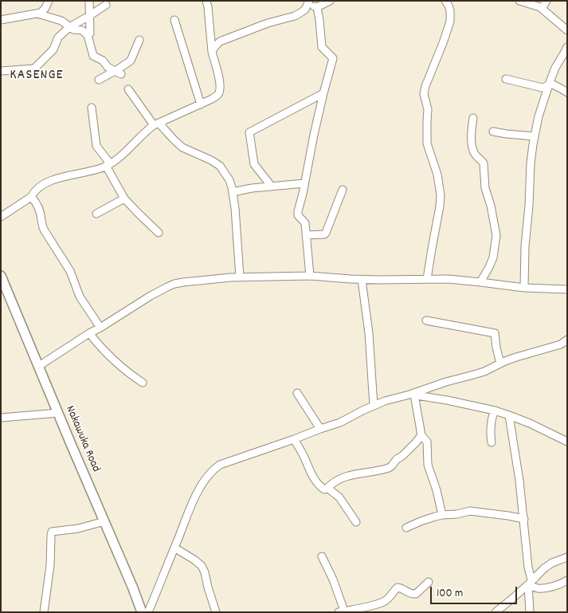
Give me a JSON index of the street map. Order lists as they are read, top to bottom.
{
  "streets": {
    "main road": ["Nakawuka Road"]
  },
  "districts": ["KASENGE"],
  "scale_bar": "100 m"
}
